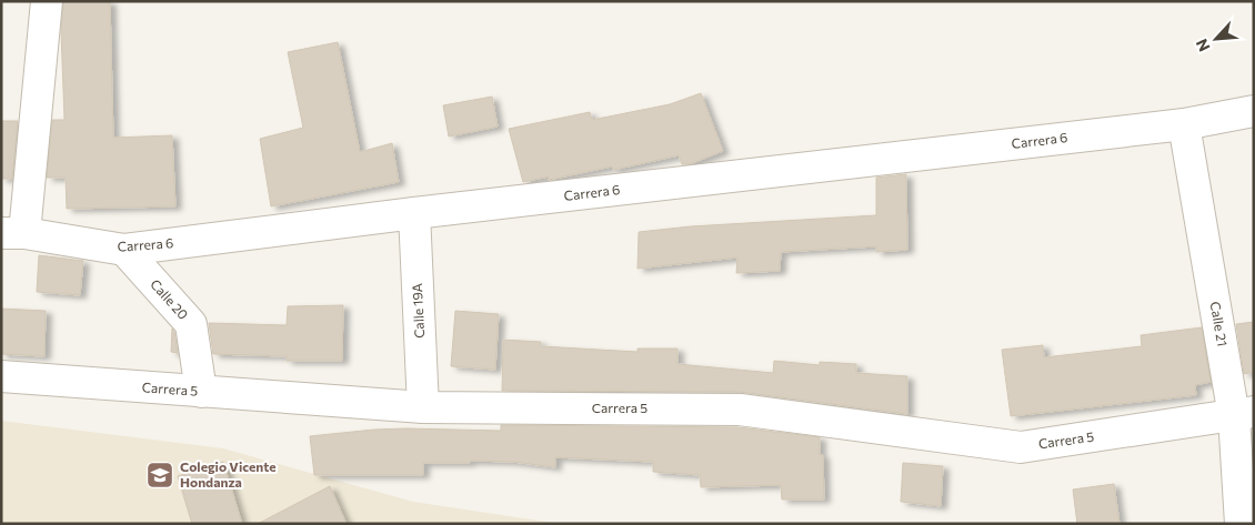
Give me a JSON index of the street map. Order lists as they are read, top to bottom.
{
  "streets": {
    "street": [
      "Carrera 6",
      "Calle 20",
      "Calle 19A",
      "Calle 21",
      "Carrera 5"
    ]
  },
  "crossings": [
    ["Carrera 6", "Calle 20"],
    ["Carrera 6", "Calle 19A"],
    ["Carrera 6", "Calle 21"],
    ["Calle 20", "Carrera 5"],
    ["Calle 19A", "Carrera 5"],
    ["Calle 21", "Carrera 5"]
  ],
  "places": {
    "school or university": ["Colegio Vicente Hondanza"]
  },
  "north": "bottom left"
}
